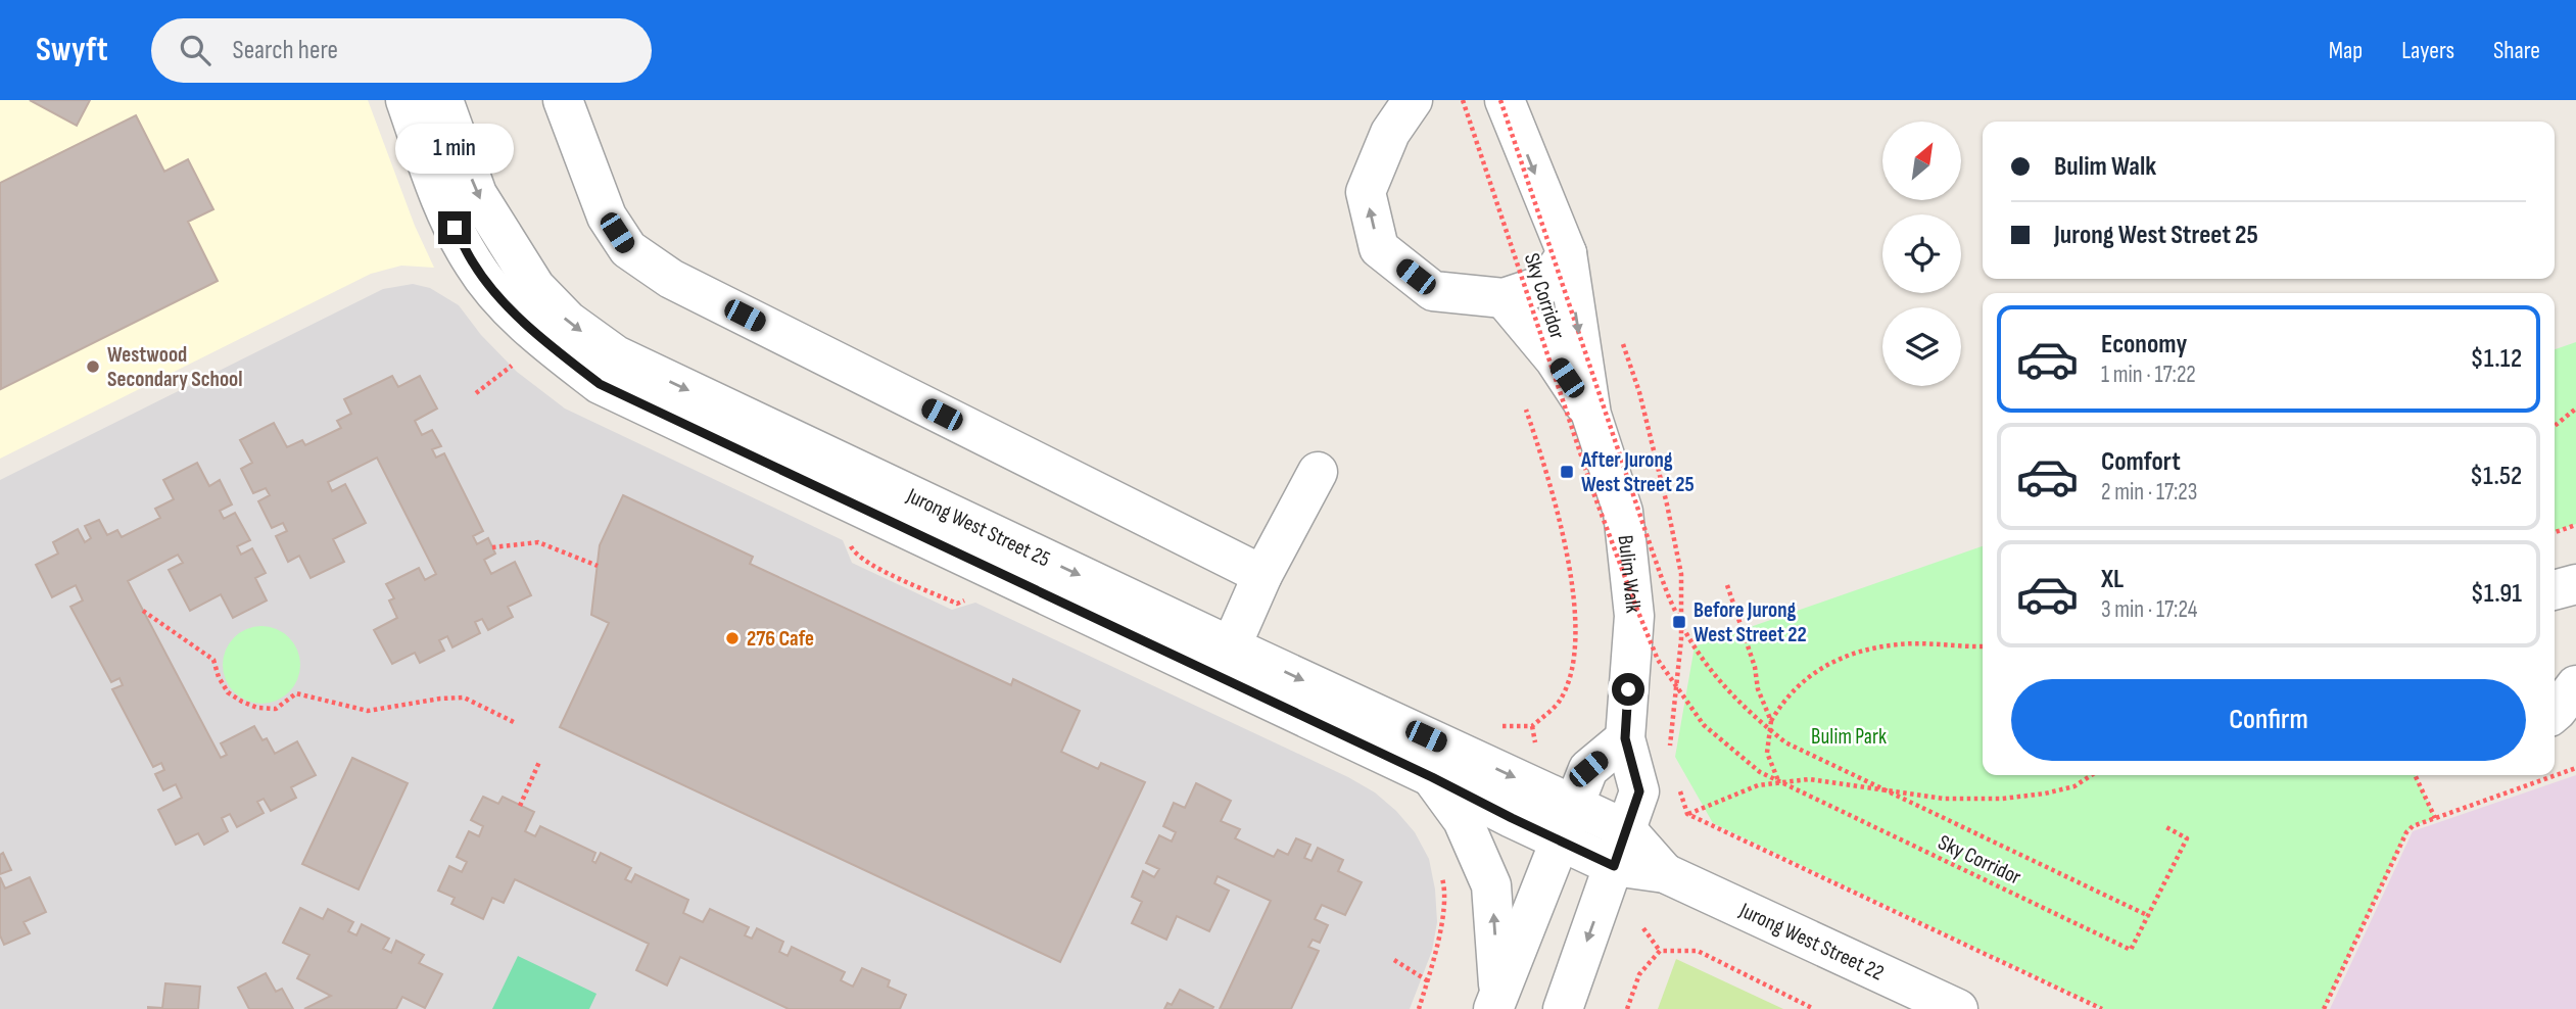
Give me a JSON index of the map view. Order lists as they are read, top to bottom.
{
  "streets": {
    "street": ["Jurong West Street 25", "Bulim Walk", "Jurong West Street 22"],
    "path": ["Sky Corridor"]
  },
  "crossings": [
    ["Sky Corridor", "Bulim Walk"],
    ["Jurong West Street 25", "Bulim Walk"],
    ["Jurong West Street 25", "Jurong West Street 22"],
    ["Bulim Walk", "Jurong West Street 22"]
  ],
  "parks": ["Bulim Park"],
  "places": {
    "other": ["Westwood Secondary School", "276 Cafe"],
    "transit": ["After Jurong West Street 25", "Before Jurong West Street 22"]
  },
  "north": "top right",
  "page": {
    "header": "Swyft",
    "search": "Search here",
    "nav": ["Map", "Layers", "Share"],
    "banner": ["Bulim Walk", "Jurong West Street 25"],
    "bubble": "1 min",
    "list": [
      {
        "name": "Economy",
        "note": "1 min · 17:22",
        "value": "$1.12"
      },
      {
        "name": "Comfort",
        "note": "2 min · 17:23",
        "value": "$1.52"
      },
      {
        "name": "XL",
        "note": "3 min · 17:24",
        "value": "$1.91"
      }
    ],
    "buttons": "Confirm"
  }
}
